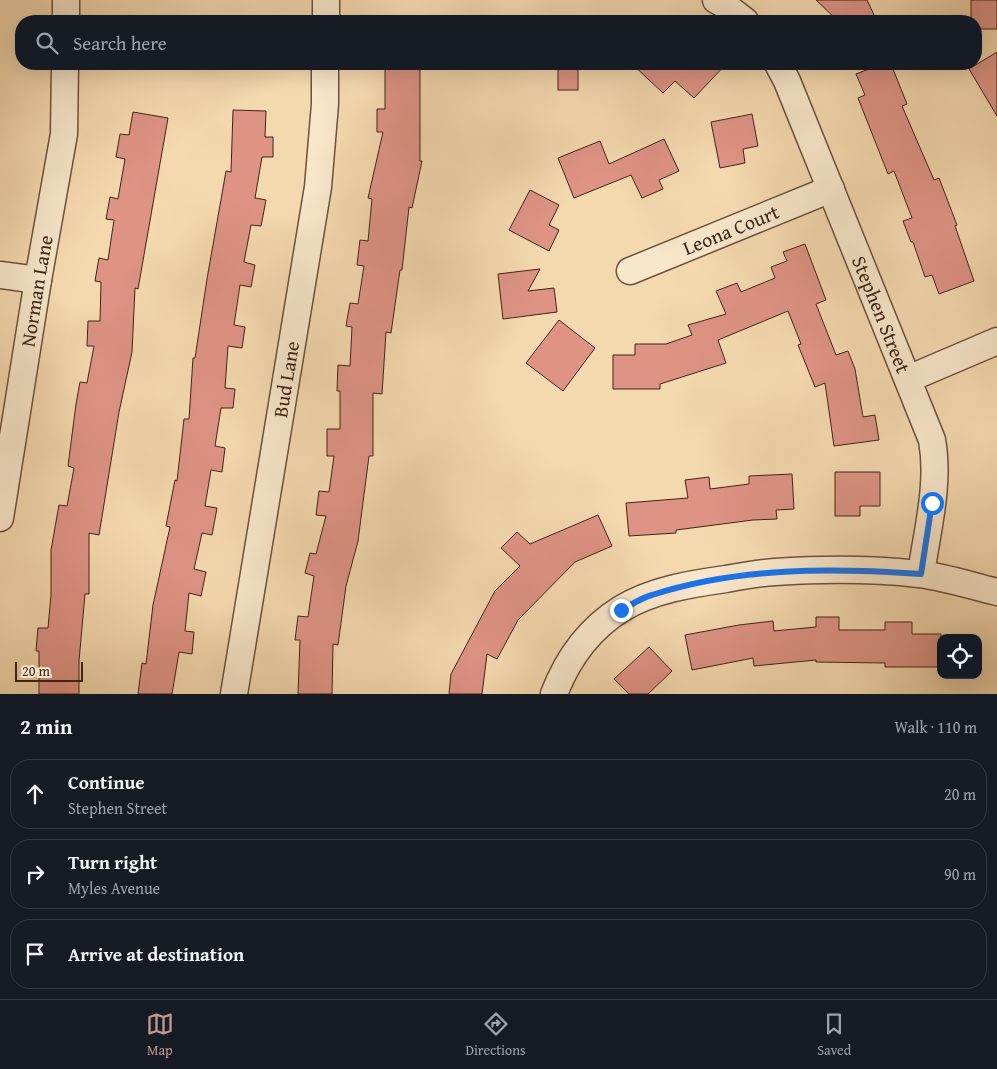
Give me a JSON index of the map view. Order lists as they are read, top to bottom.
{
  "streets": {
    "street": [
      "Leona Court",
      "Norman Lane",
      "Stephen Street",
      "Bud Lane"
    ]
  },
  "crossings": [
    ["Leona Court", "Stephen Street"]
  ],
  "scale_bar": "20 m",
  "page": {
    "search": "Search here",
    "scale": "20 m",
    "heading": ["2 min", "Walk · 110 m"],
    "list": [
      ["Continue", "Stephen Street", "20 m"],
      ["Turn right", "Myles Avenue", "90 m"],
      "Arrive at destination"
    ],
    "nav": ["Map", "Directions", "Saved"]
  }
}
